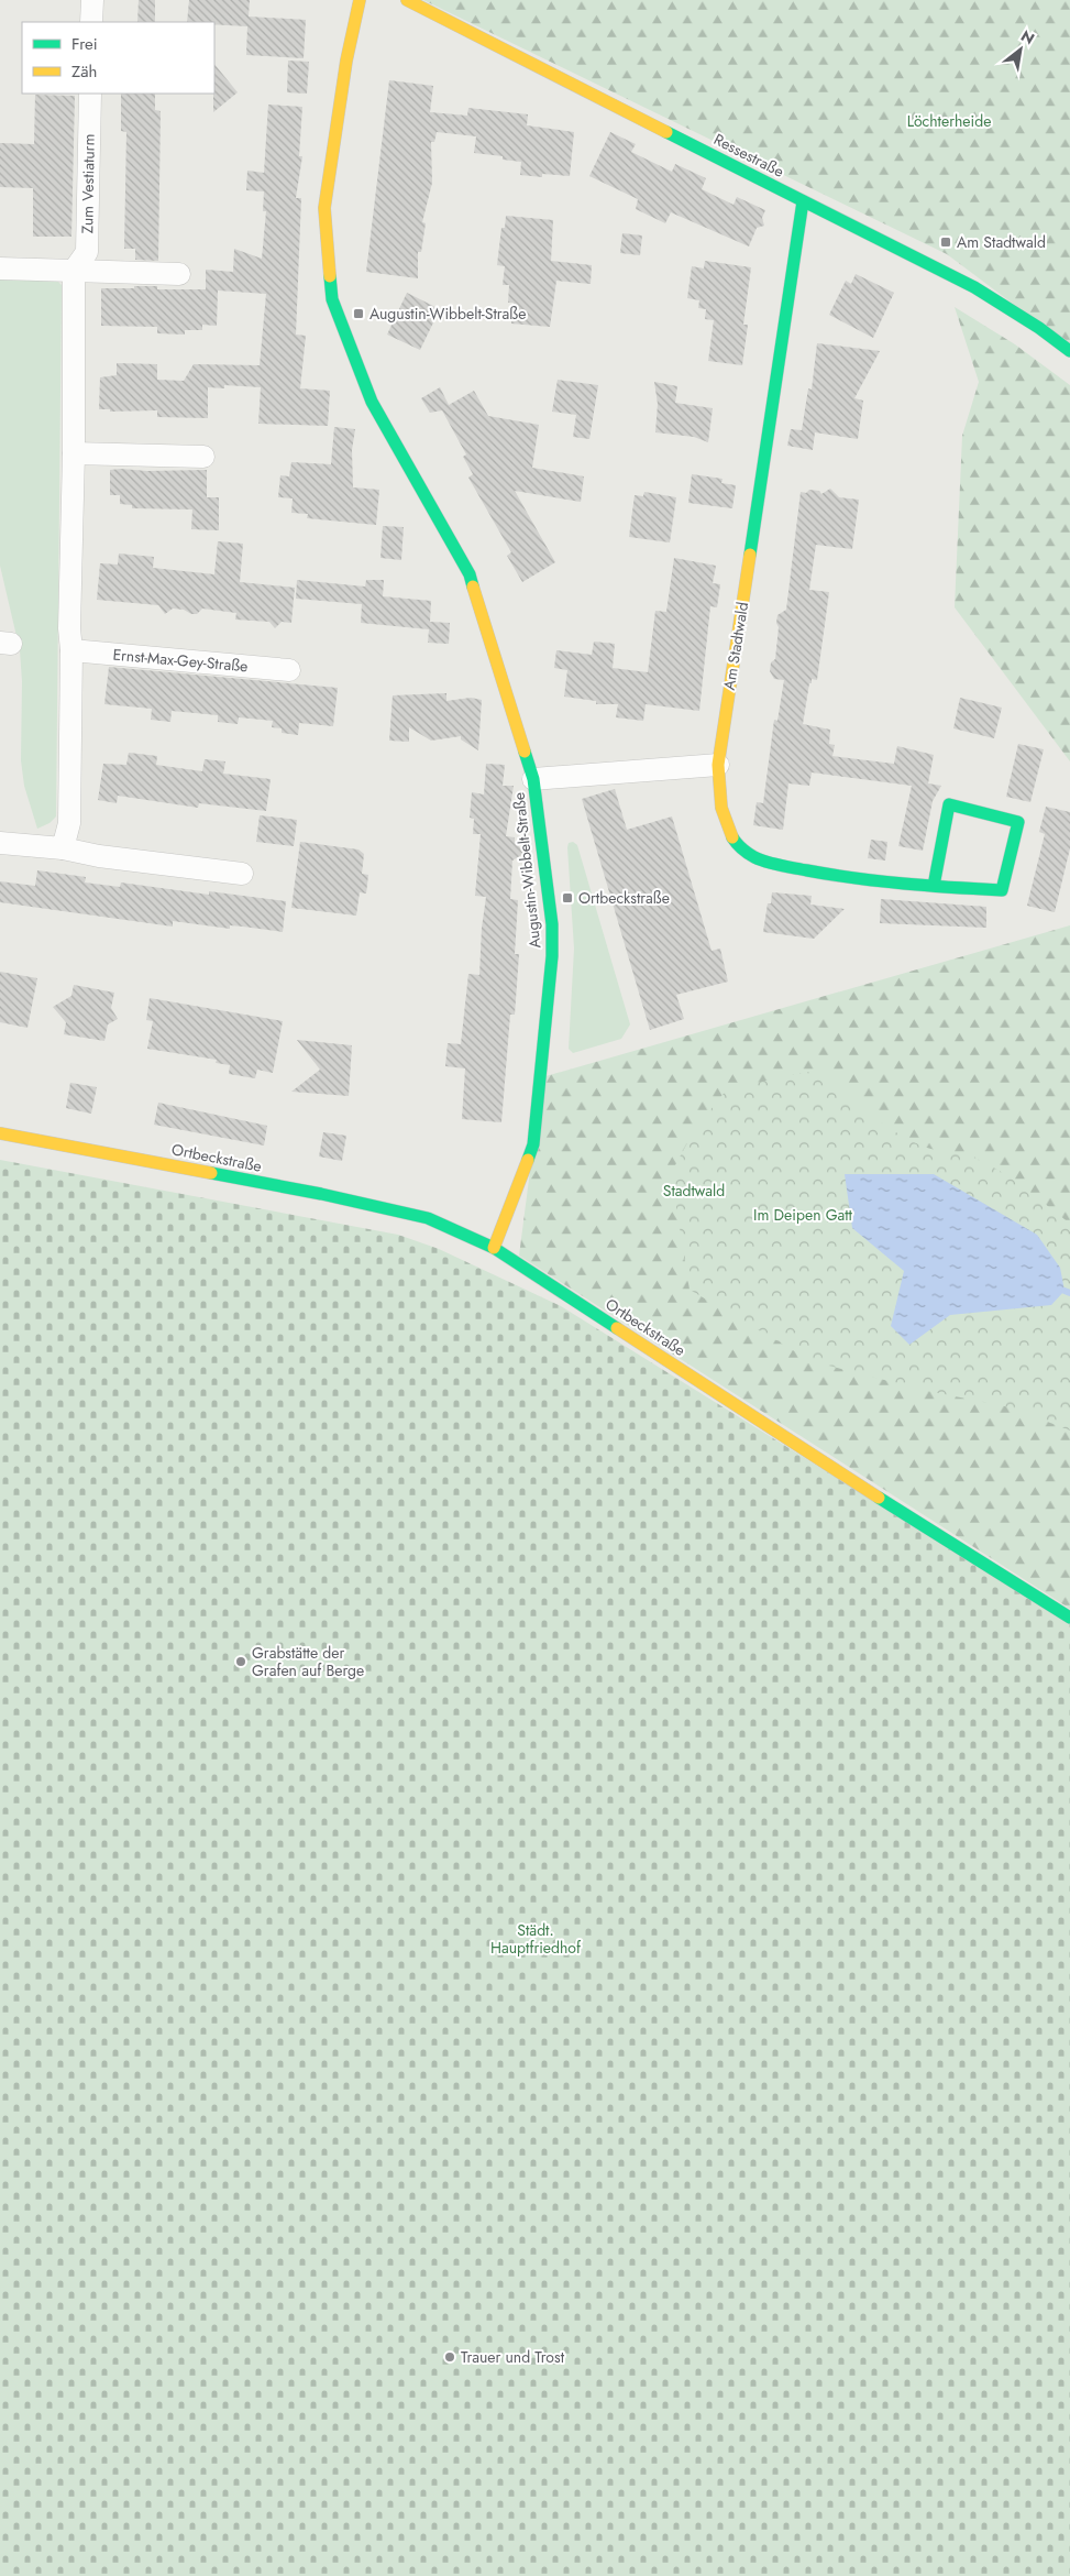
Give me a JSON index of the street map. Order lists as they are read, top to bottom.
{
  "streets": {
    "street": [
      "Ressestraße",
      "Zum Vestiaturm",
      "Am Stadtwald",
      "Ernst-Max-Gey-Straße",
      "Augustin-Wibbelt-Straße",
      "Ortbeckstraße"
    ]
  },
  "crossings": [
    ["Ressestraße", "Am Stadtwald"],
    ["Augustin-Wibbelt-Straße", "Ortbeckstraße"]
  ],
  "parks": [
    "Löchterheide",
    "Stadtwald",
    "Im Deipen Gatt",
    "Städt. Hauptfriedhof"
  ],
  "places": {
    "transit": ["Am Stadtwald", "Augustin-Wibbelt-Straße", "Ortbeckstraße"],
    "other": ["Grabstätte der Grafen auf Berge", "Trauer und Trost"]
  },
  "legend": ["Frei", "Zäh"],
  "north": "top right"
}
